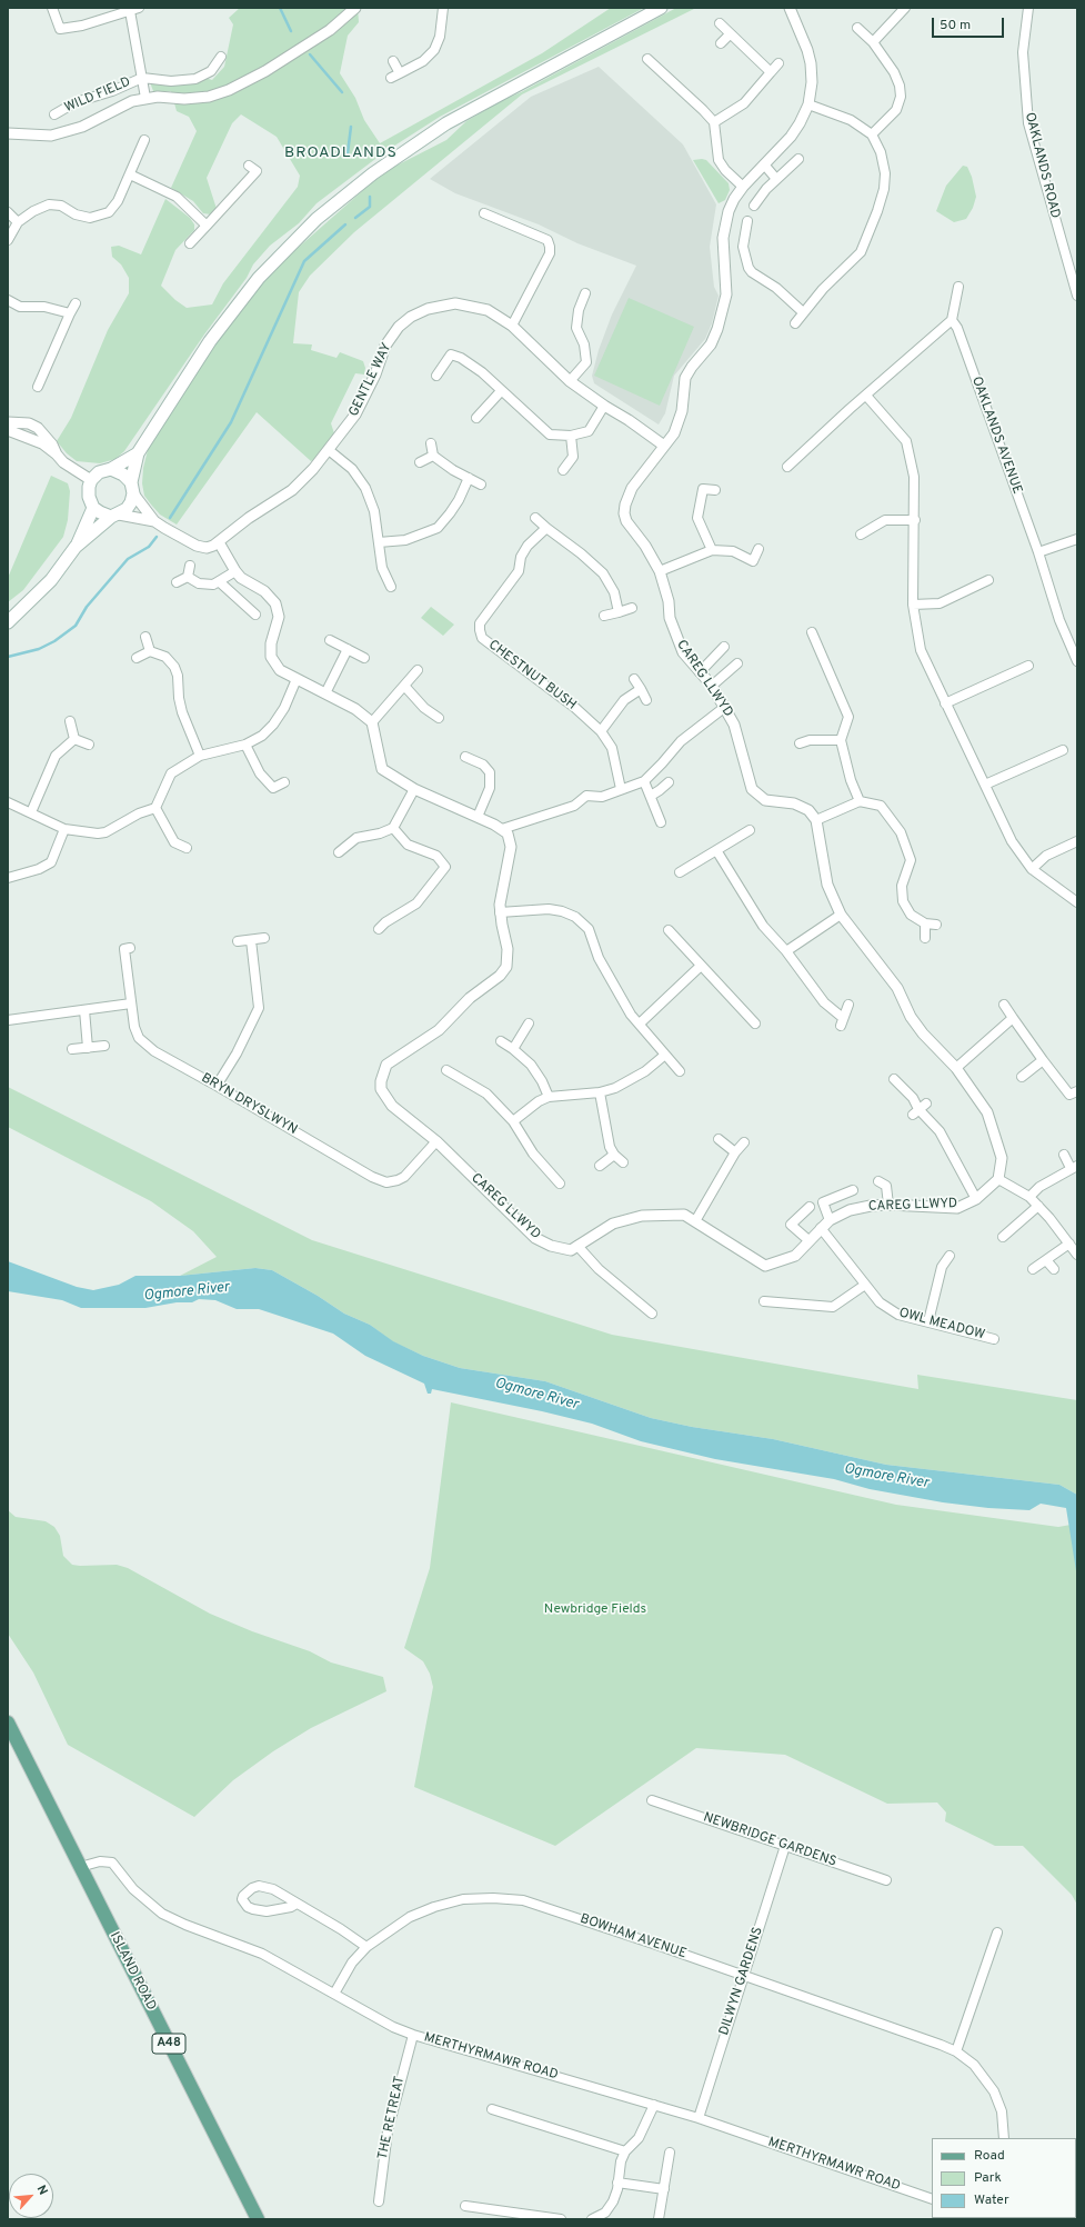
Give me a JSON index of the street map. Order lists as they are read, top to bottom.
{
  "streets": {
    "main road": ["ISLAND ROAD", "A48"],
    "street": [
      "WILD FIELD",
      "OAKLANDS ROAD",
      "GENTLE WAY",
      "OAKLANDS AVENUE",
      "CHESTNUT BUSH",
      "CAREG LLWYD",
      "BRYN DRYSLWYN",
      "OWL MEADOW",
      "NEWBRIDGE GARDENS",
      "BOWHAM AVENUE",
      "DILWYN GARDENS",
      "MERTHYRMAWR ROAD",
      "THE RETREAT"
    ]
  },
  "crossings": [
    ["GENTLE WAY", "CAREG LLWYD"],
    ["CAREG LLWYD", "BRYN DRYSLWYN"],
    ["CAREG LLWYD", "OWL MEADOW"],
    ["NEWBRIDGE GARDENS", "DILWYN GARDENS"],
    ["BOWHAM AVENUE", "DILWYN GARDENS"],
    ["BOWHAM AVENUE", "MERTHYRMAWR ROAD"],
    ["ISLAND ROAD", "MERTHYRMAWR ROAD"],
    ["DILWYN GARDENS", "MERTHYRMAWR ROAD"],
    ["MERTHYRMAWR ROAD", "THE RETREAT"]
  ],
  "districts": ["BROADLANDS"],
  "water": ["Ogmore River"],
  "parks": ["Newbridge Fields"],
  "legend": ["Road", "Park", "Water"],
  "scale_bar": "50 m",
  "north": "top right"
}
